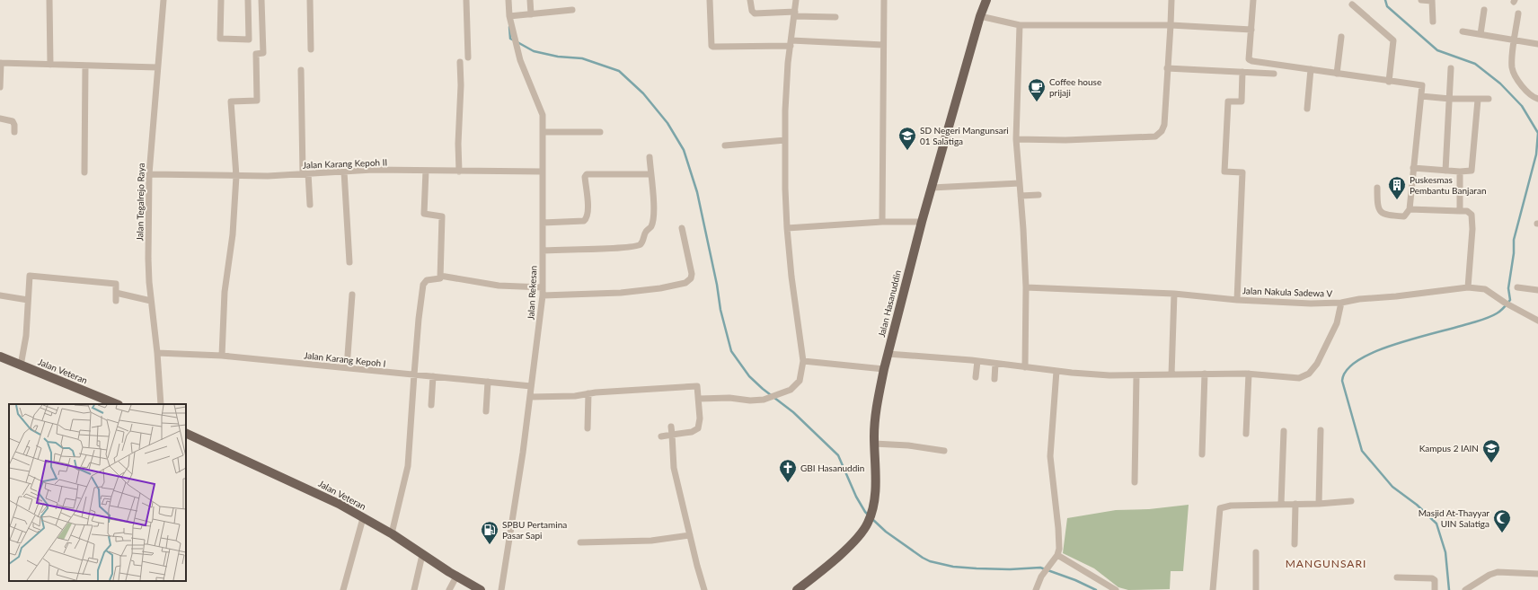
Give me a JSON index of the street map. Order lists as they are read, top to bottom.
{
  "streets": {
    "main road": ["Jalan Hasanuddin", "Jalan Veteran"],
    "street": [
      "Jalan Karang Kepoh II",
      "Jalan Tegalrejo Raya",
      "Jalan Nakula Sadewa V",
      "Jalan Rekesan",
      "Jalan Karang Kepoh I"
    ]
  },
  "crossings": [
    ["Jalan Karang Kepoh II", "Jalan Tegalrejo Raya"],
    ["Jalan Karang Kepoh II", "Jalan Rekesan"],
    ["Jalan Tegalrejo Raya", "Jalan Karang Kepoh I"],
    ["Jalan Rekesan", "Jalan Karang Kepoh I"]
  ],
  "districts": ["MANGUNSARI"],
  "places": {
    "cafe": ["Coffee house prijaji"],
    "school or university": ["SD Negeri Mangunsari 01 Salatiga", "Kampus 2 IAIN"],
    "building": ["Puskesmas Pembantu Banjaran"],
    "church": ["GBI Hasanuddin"],
    "mosque": ["Masjid At-Thayyar UIN Salatiga"],
    "fuel station": ["SPBU Pertamina Pasar Sapi"]
  }
}
